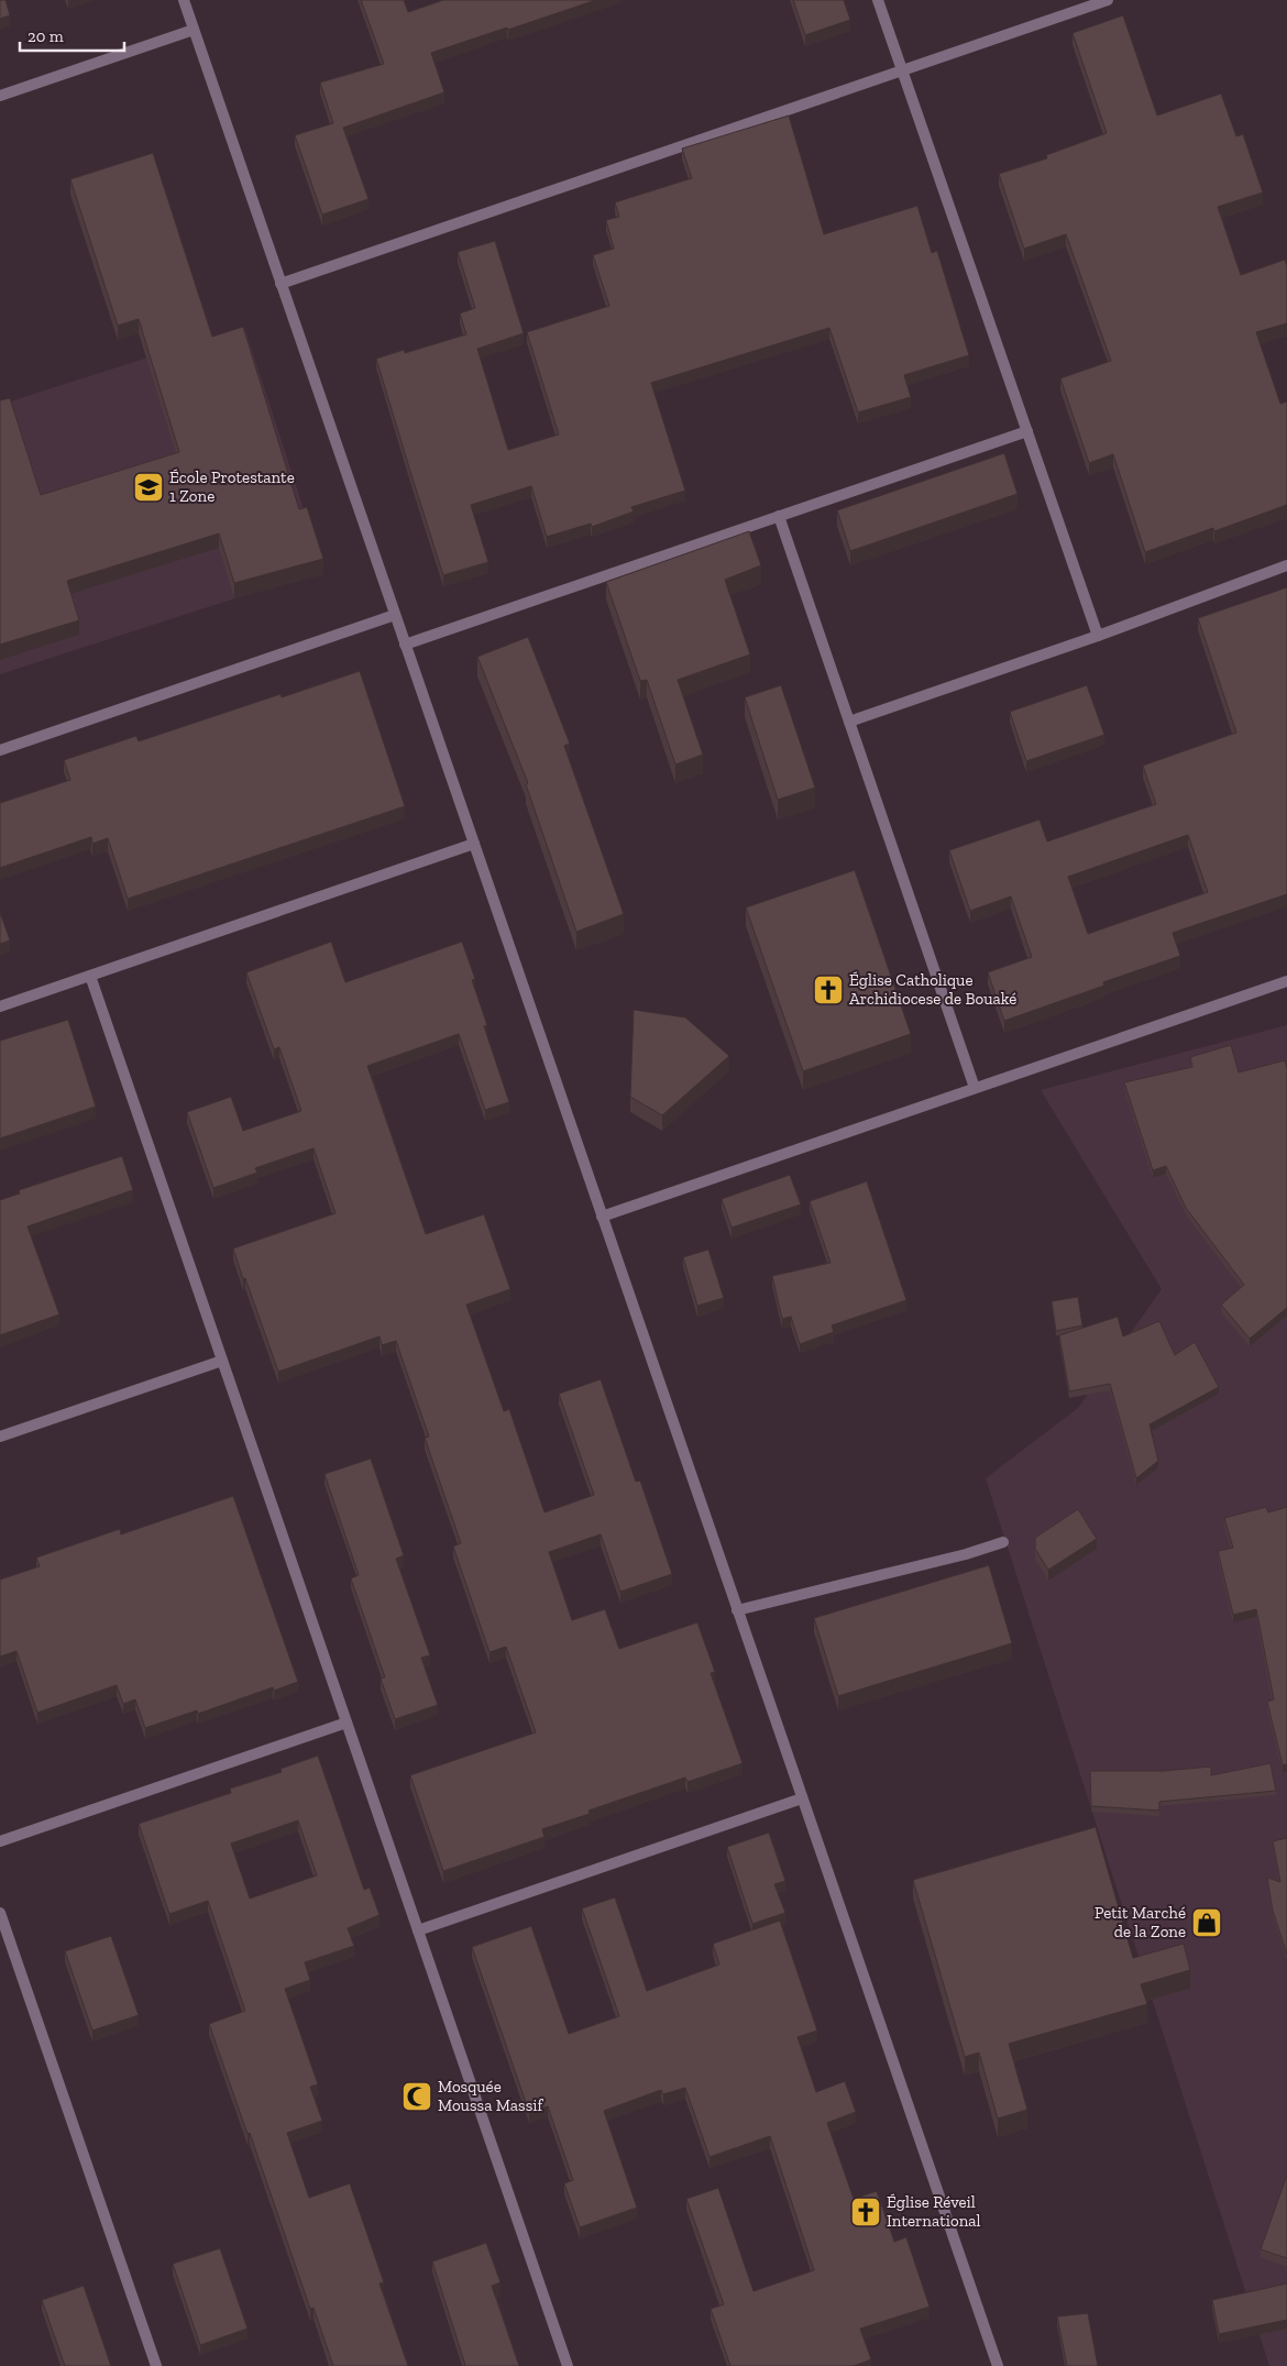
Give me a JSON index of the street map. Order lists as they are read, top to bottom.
{
  "places": {
    "school or university": ["École Protestante 1 Zone"],
    "church": ["Église Catholique Archidiocese de Bouaké", "Église Réveil International"],
    "shop": ["Petit Marché de la Zone"],
    "mosque": ["Mosquée Moussa Massif"]
  },
  "scale_bar": "20 m"
}
